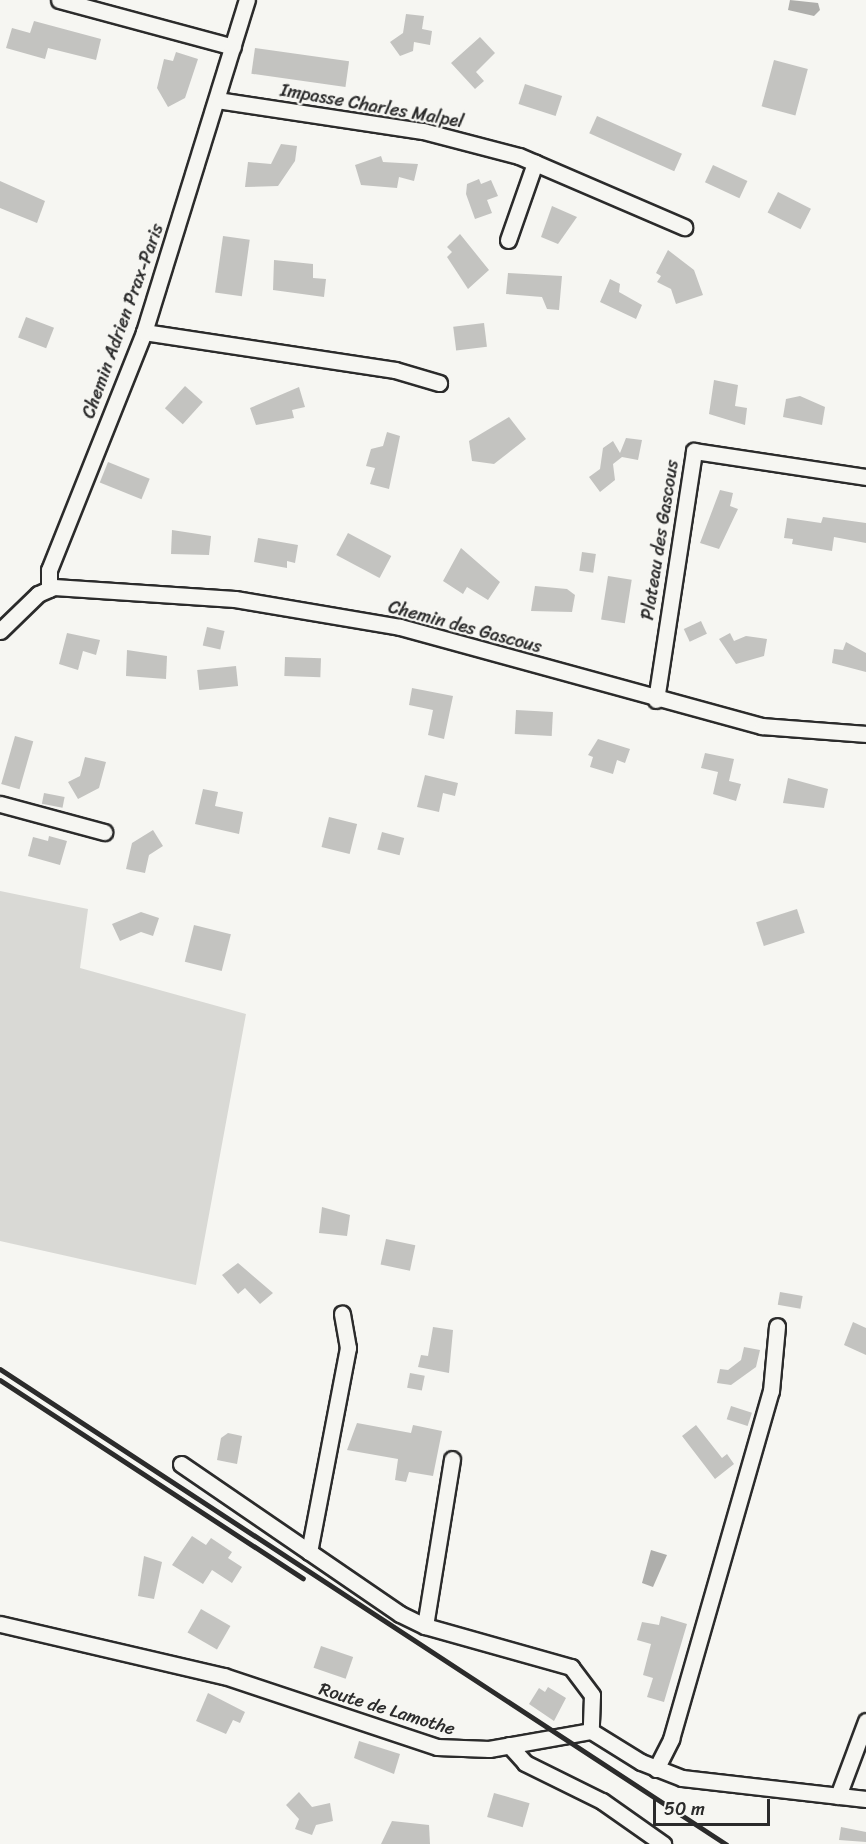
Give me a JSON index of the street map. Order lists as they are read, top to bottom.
{
  "streets": {
    "street": [
      "Impasse Charles Malpel",
      "Chemin Adrien Prax-Paris",
      "Plateau des Gascous",
      "Chemin des Gascous",
      "Route de Lamothe"
    ]
  },
  "crossings": [
    ["Impasse Charles Malpel", "Chemin Adrien Prax-Paris"],
    ["Chemin Adrien Prax-Paris", "Chemin des Gascous"],
    ["Plateau des Gascous", "Chemin des Gascous"]
  ],
  "scale_bar": "50 m"
}
